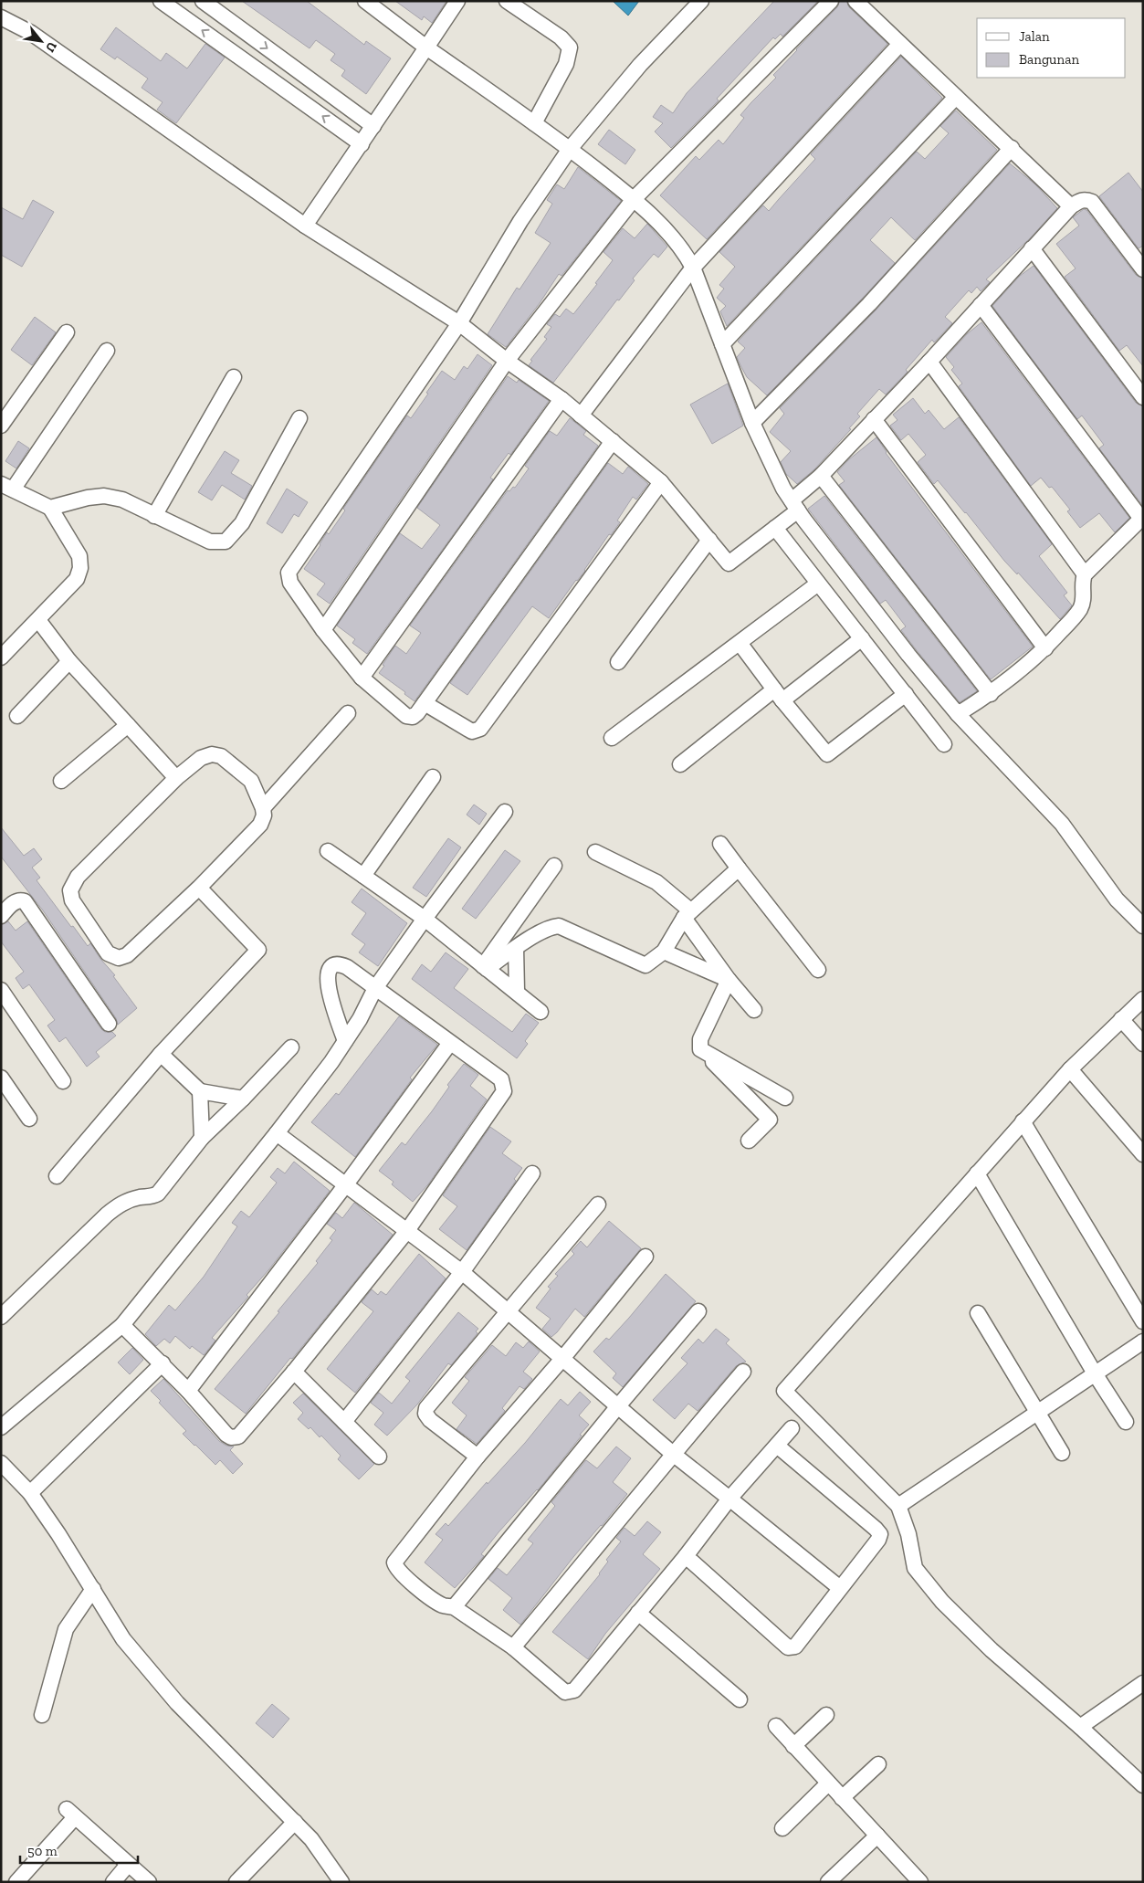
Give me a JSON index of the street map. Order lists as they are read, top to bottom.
{
  "legend": ["Jalan", "Bangunan"],
  "scale_bar": "50 m",
  "north": "bottom right"
}
